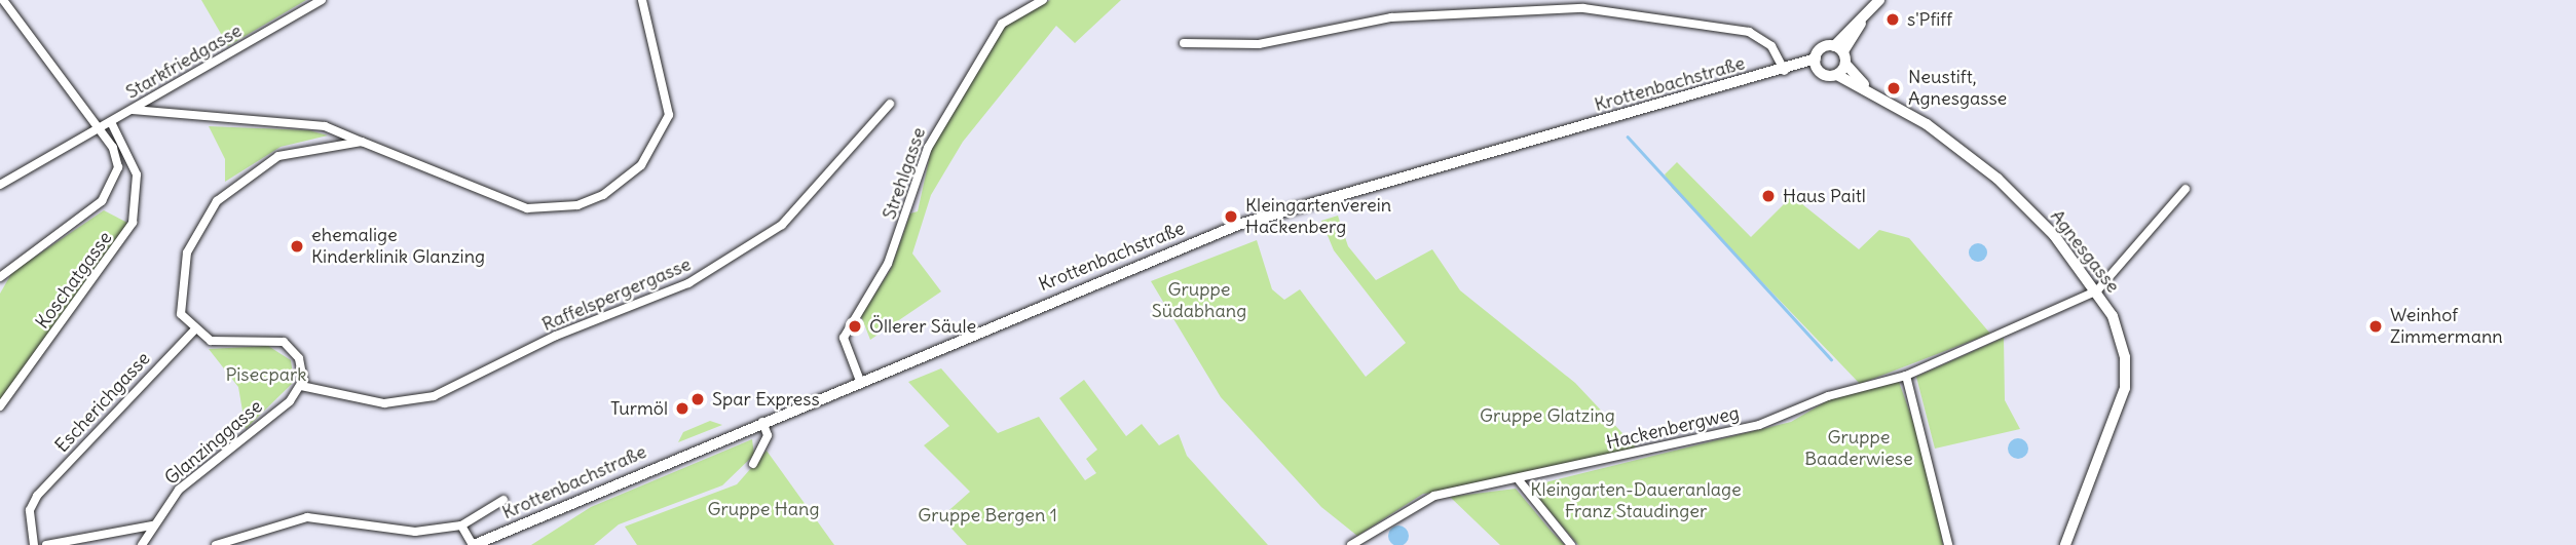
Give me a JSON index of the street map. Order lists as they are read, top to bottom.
{
  "streets": {
    "main road": ["Krottenbachstraße"],
    "street": [
      "Starkfriedgasse",
      "Strehlgasse",
      "Agnesgasse",
      "Koschatgasse",
      "Raffelspergergasse",
      "Escherichgasse",
      "Hackenbergweg",
      "Glanzinggasse"
    ]
  },
  "crossings": [
    ["Starkfriedgasse", "Koschatgasse"],
    ["Krottenbachstraße", "Strehlgasse"],
    ["Krottenbachstraße", "Agnesgasse"],
    ["Agnesgasse", "Hackenbergweg"],
    ["Raffelspergergasse", "Glanzinggasse"]
  ],
  "parks": [
    "Gruppe Südabhang",
    "Pisecpark",
    "Gruppe Glatzing",
    "Gruppe Baaderwiese",
    "Kleingarten-Daueranlage Franz Staudinger",
    "Gruppe Hang",
    "Gruppe Bergen 1"
  ],
  "places": [
    "s'Pfiff",
    "Neustift, Agnesgasse",
    "Haus Paitl",
    "Kleingartenverein Hackenberg",
    "ehemalige Kinderklinik Glanzing",
    "Öllerer Säule",
    "Weinhof Zimmermann",
    "Spar Express",
    "Turmöl"
  ]
}
